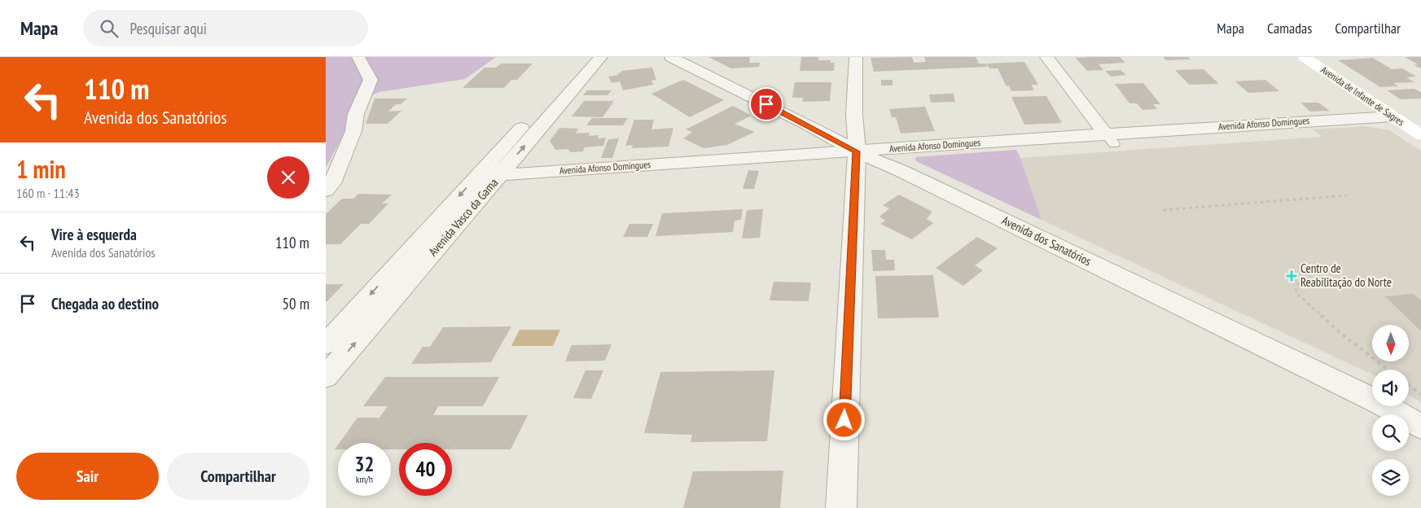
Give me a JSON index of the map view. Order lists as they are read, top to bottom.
{
  "streets": {
    "main road": ["Avenida de Infante de Sagres"],
    "street": ["Avenida Afonso Domingues", "Avenida Vasco da Gama", "Avenida dos Sanatórios"]
  },
  "crossings": [
    ["Avenida de Infante de Sagres", "Avenida Afonso Domingues"],
    ["Avenida Afonso Domingues", "Avenida Vasco da Gama"],
    ["Avenida Afonso Domingues", "Avenida dos Sanatórios"]
  ],
  "places": {
    "health": ["Centro de Reabilitação do Norte"]
  },
  "north": "bottom",
  "page": {
    "header": "Mapa",
    "search": "Pesquisar aqui",
    "nav": ["Mapa", "Camadas", "Compartilhar"],
    "turn": ["110 m", "Avenida dos Sanatórios"],
    "heading": ["1 min", "160 m · 11:43"],
    "list": [
      {
        "name": "Vire à esquerda",
        "note": "Avenida dos Sanatórios",
        "value": "110 m"
      },
      {
        "name": "Chegada ao destino",
        "value": "50 m"
      }
    ],
    "speed": "32 km/h",
    "limit": "40",
    "buttons": ["Sair", "Compartilhar"]
  }
}
